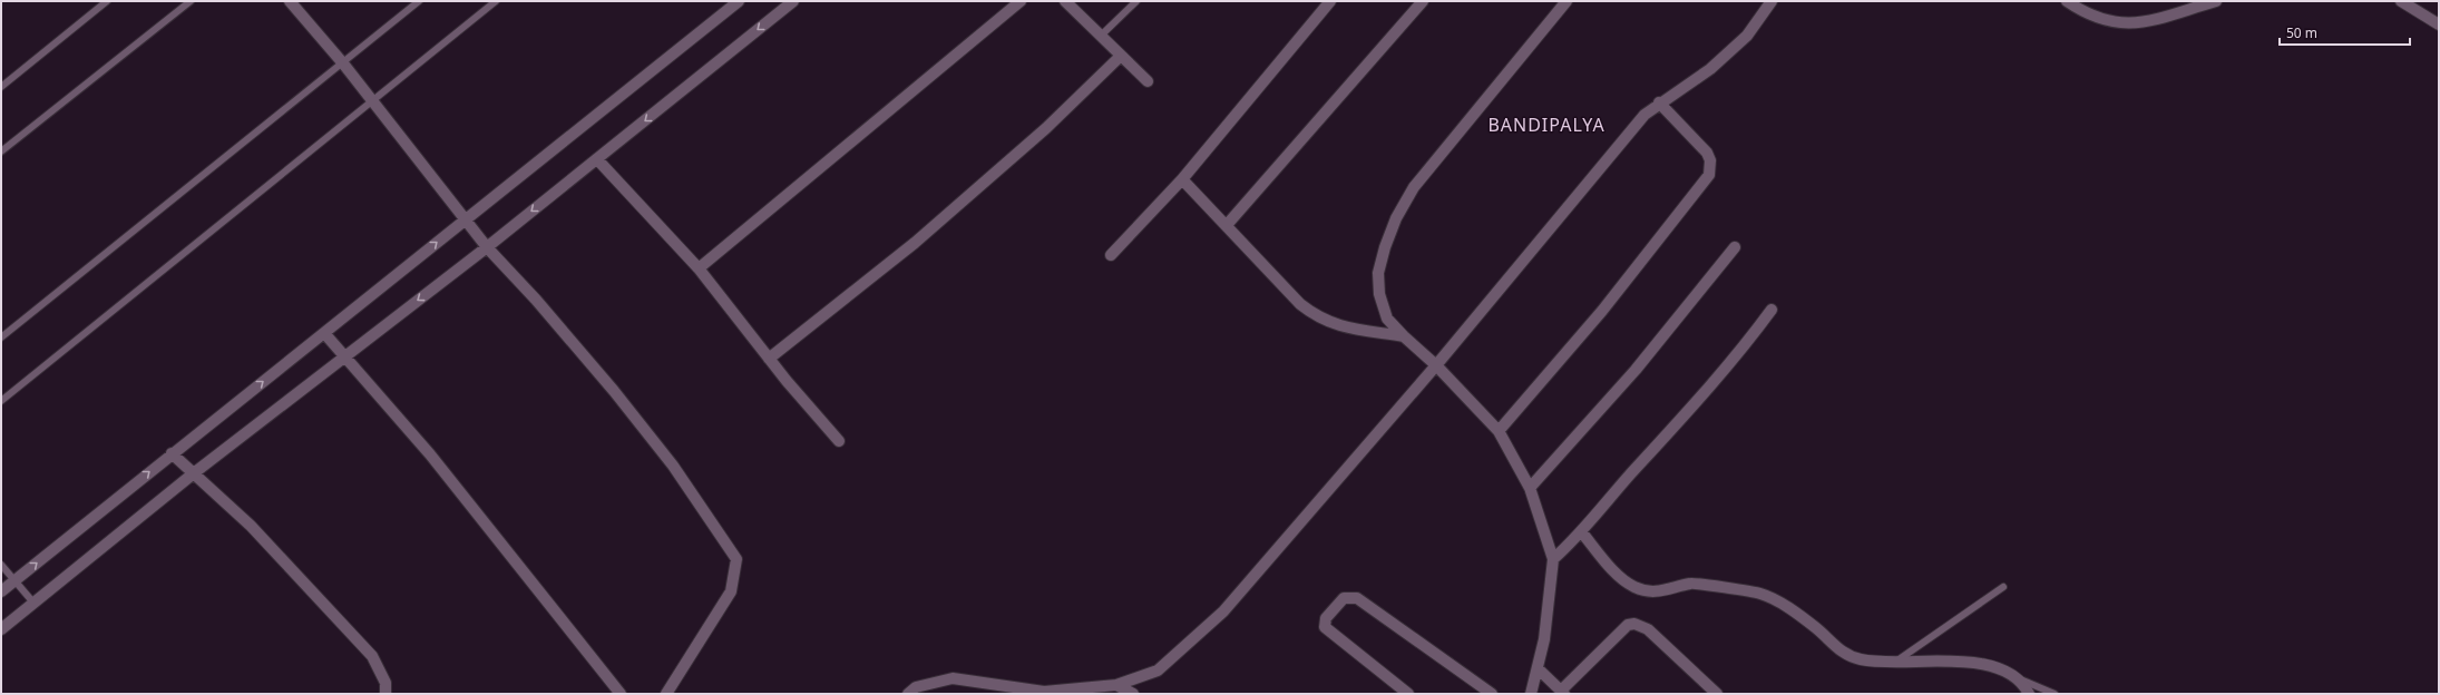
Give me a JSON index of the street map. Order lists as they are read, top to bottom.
{
  "districts": ["BANDIPALYA"],
  "scale_bar": "50 m"
}
